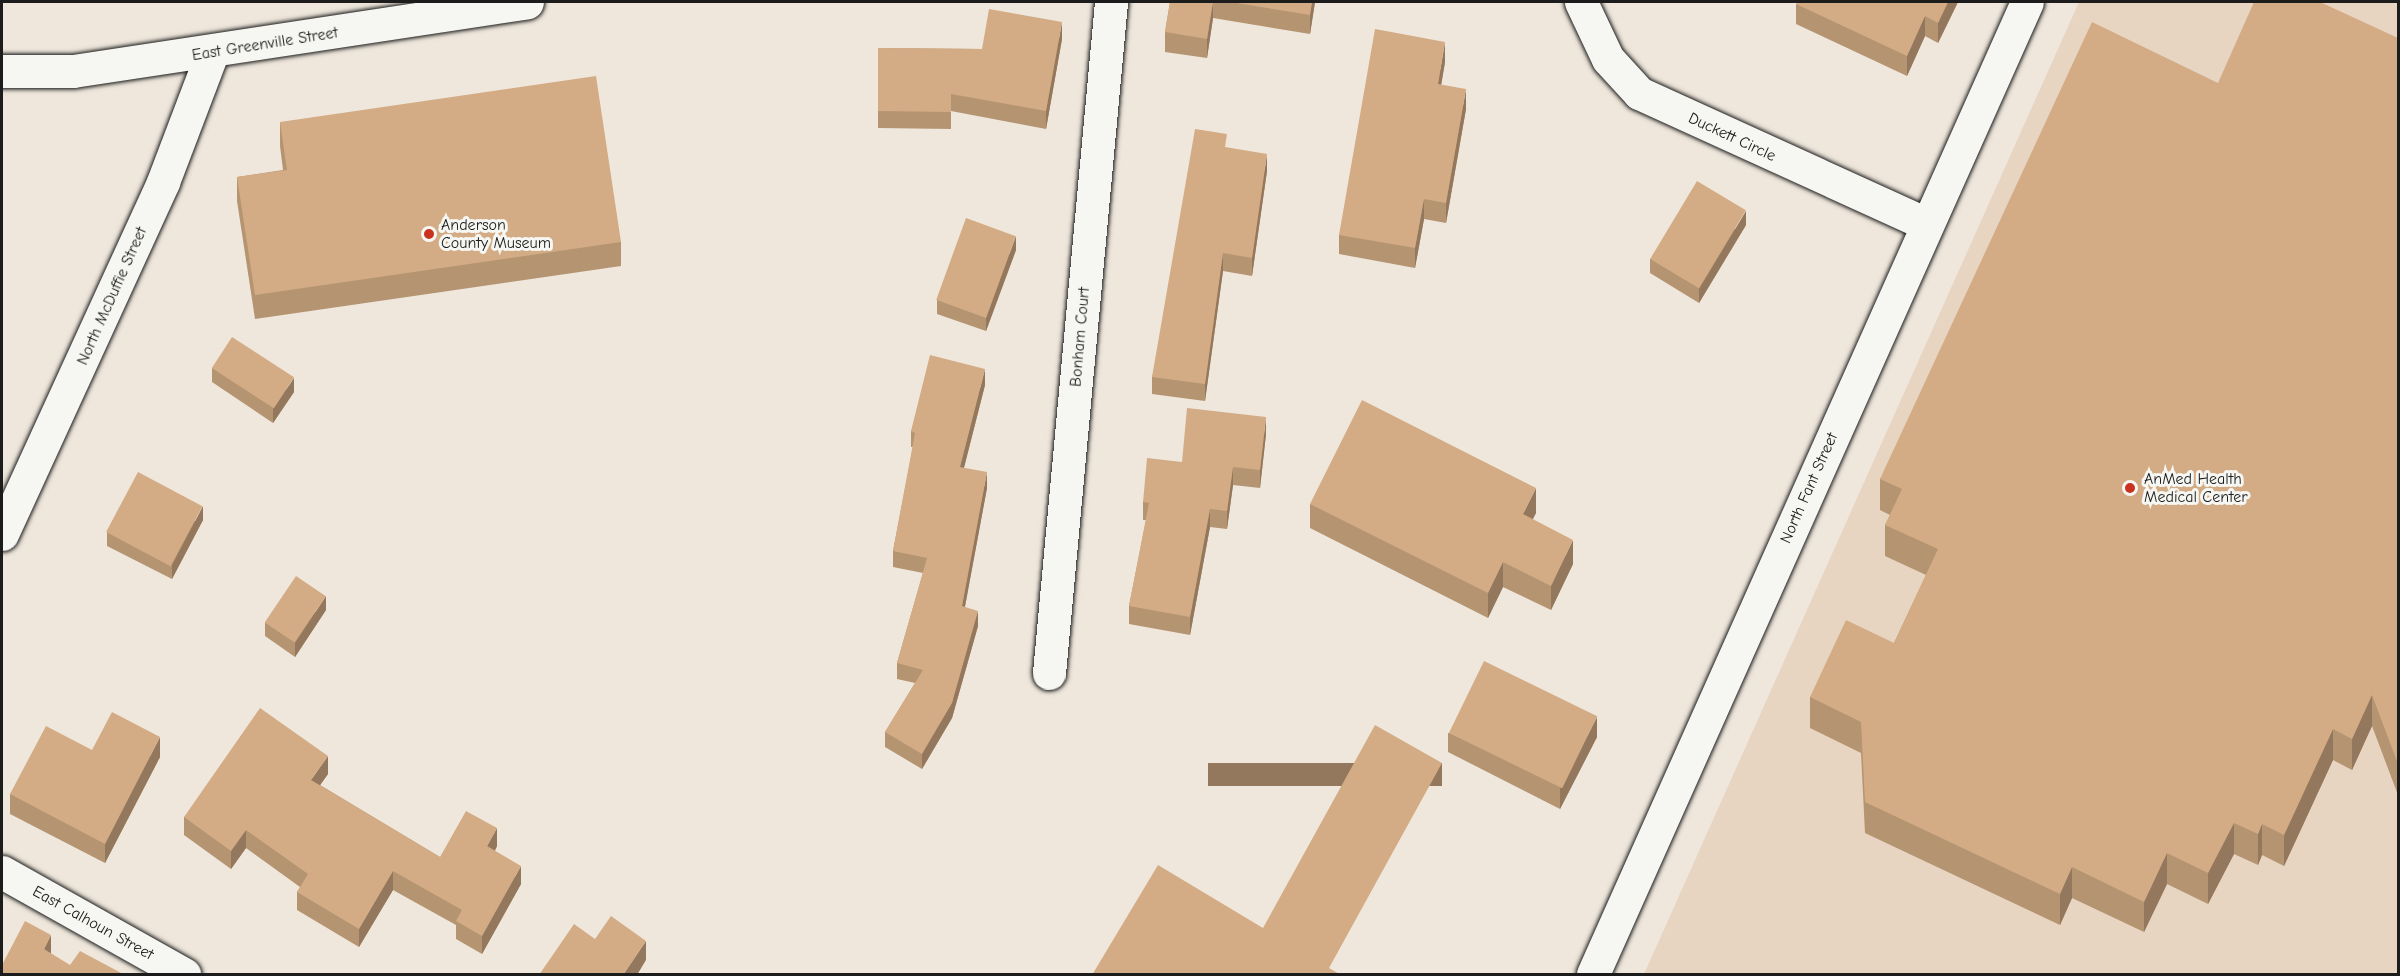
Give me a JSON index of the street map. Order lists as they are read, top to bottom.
{
  "streets": {
    "street": [
      "East Greenville Street",
      "Duckett Circle",
      "North McDuffie Street",
      "Bonham Court",
      "North Fant Street",
      "East Calhoun Street"
    ]
  },
  "crossings": [
    ["East Greenville Street", "North McDuffie Street"],
    ["Duckett Circle", "North Fant Street"]
  ],
  "places": ["Anderson County Museum", "AnMed Health Medical Center"]
}
